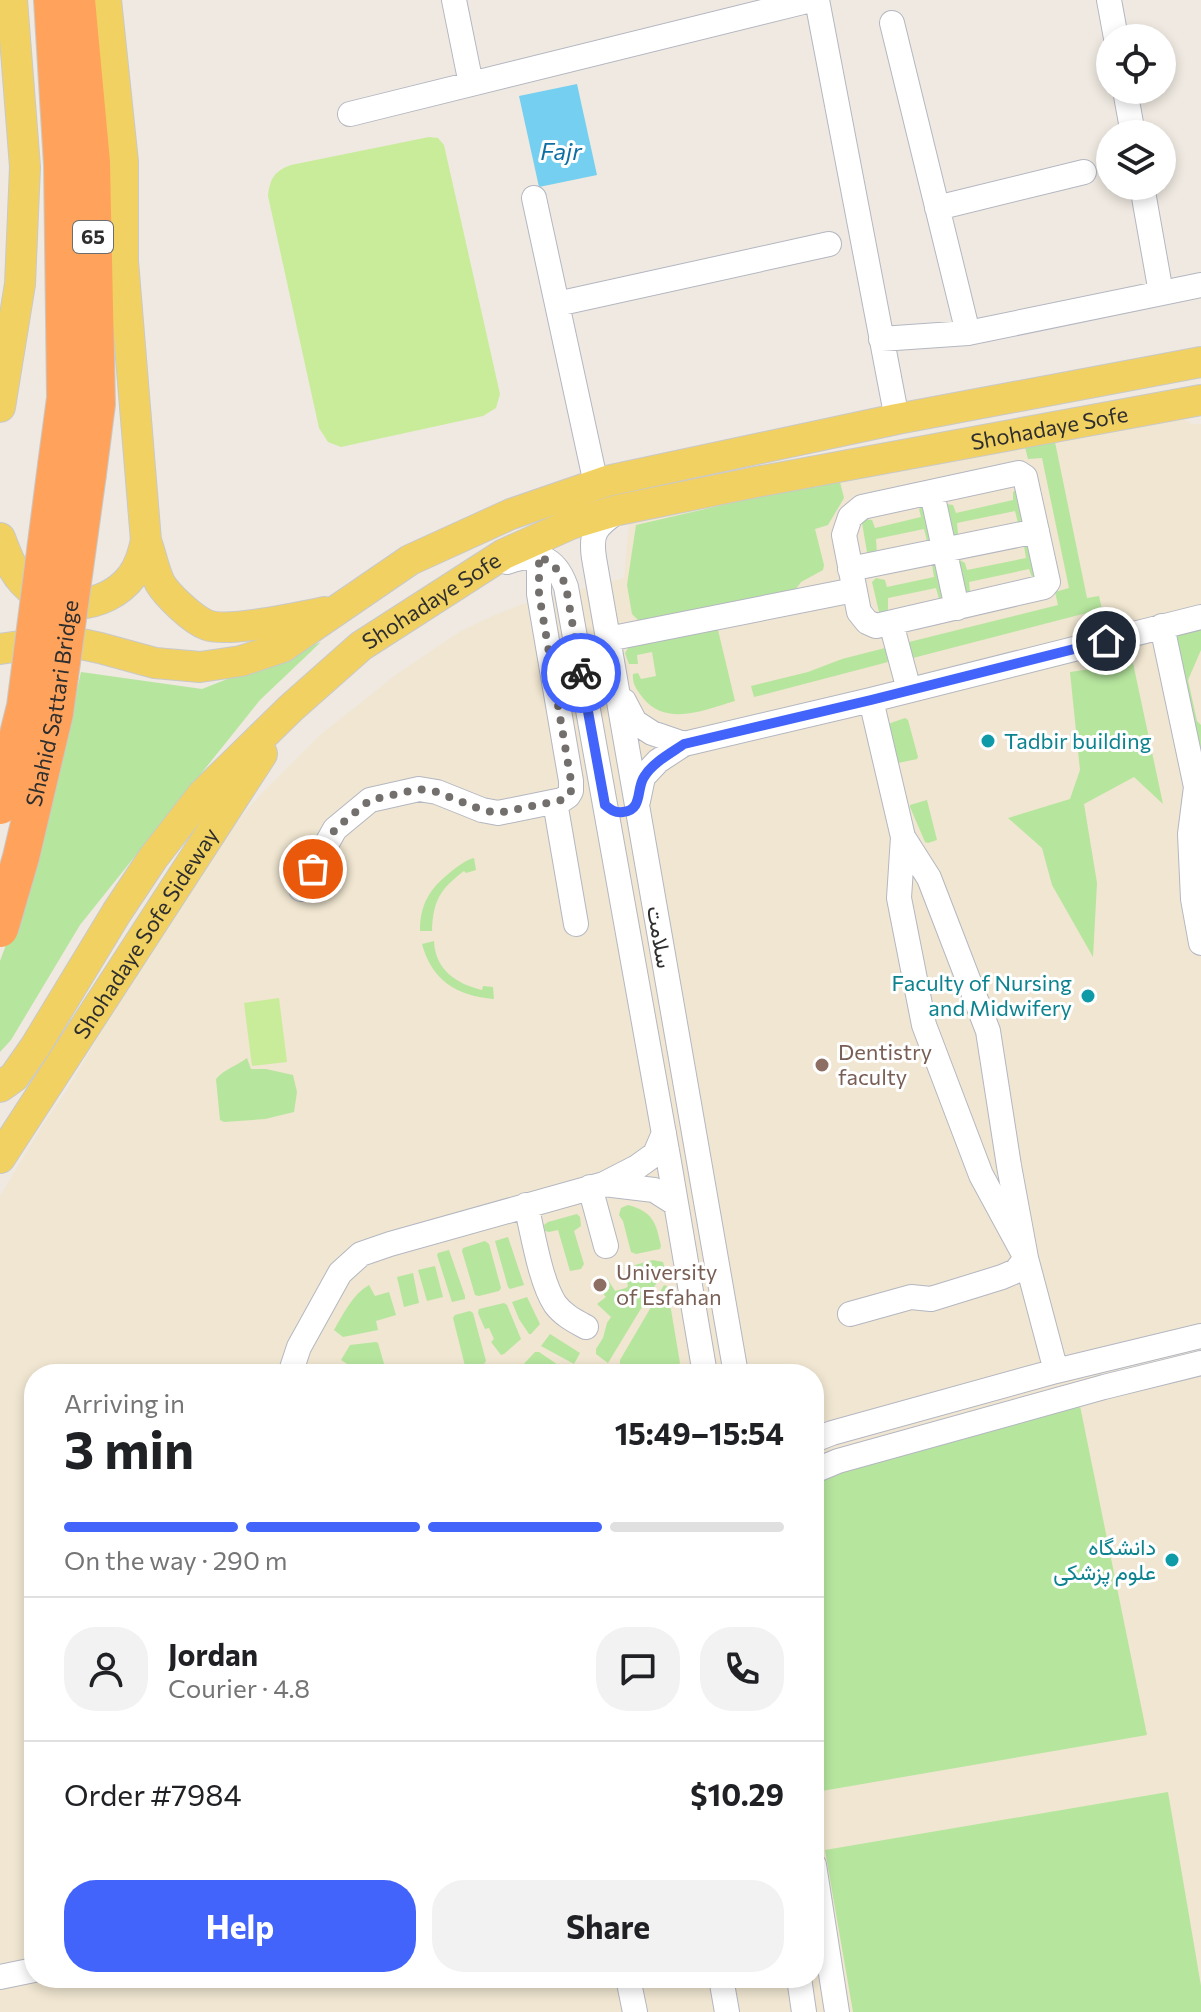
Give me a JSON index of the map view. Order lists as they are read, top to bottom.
{
  "streets": {
    "highway": ["65", "Shahid Sattari Bridge"],
    "main road": ["Shohadaye Sofe", "Shohadaye Sofe Sideway"],
    "street": ["سلامت"]
  },
  "crossings": [
    ["65", "Shahid Sattari Bridge"],
    ["Shohadaye Sofe", "Shohadaye Sofe Sideway"],
    ["Shohadaye Sofe", "سلامت"]
  ],
  "water": ["Fajr"],
  "places": [
    "Tadbir building",
    "Faculty of Nursing and Midwifery",
    "Dentistry faculty",
    "University of Esfahan",
    "دانشگاه علوم پزشکی"
  ],
  "page": {
    "heading": ["3 min", "Arriving in", "15:49–15:54"],
    "panel": [
      "Jordan",
      "Courier · 4.8",
      "Order #7984",
      "$10.29"
    ],
    "bar": "On the way · 290 m",
    "buttons": ["Help", "Share"]
  }
}
